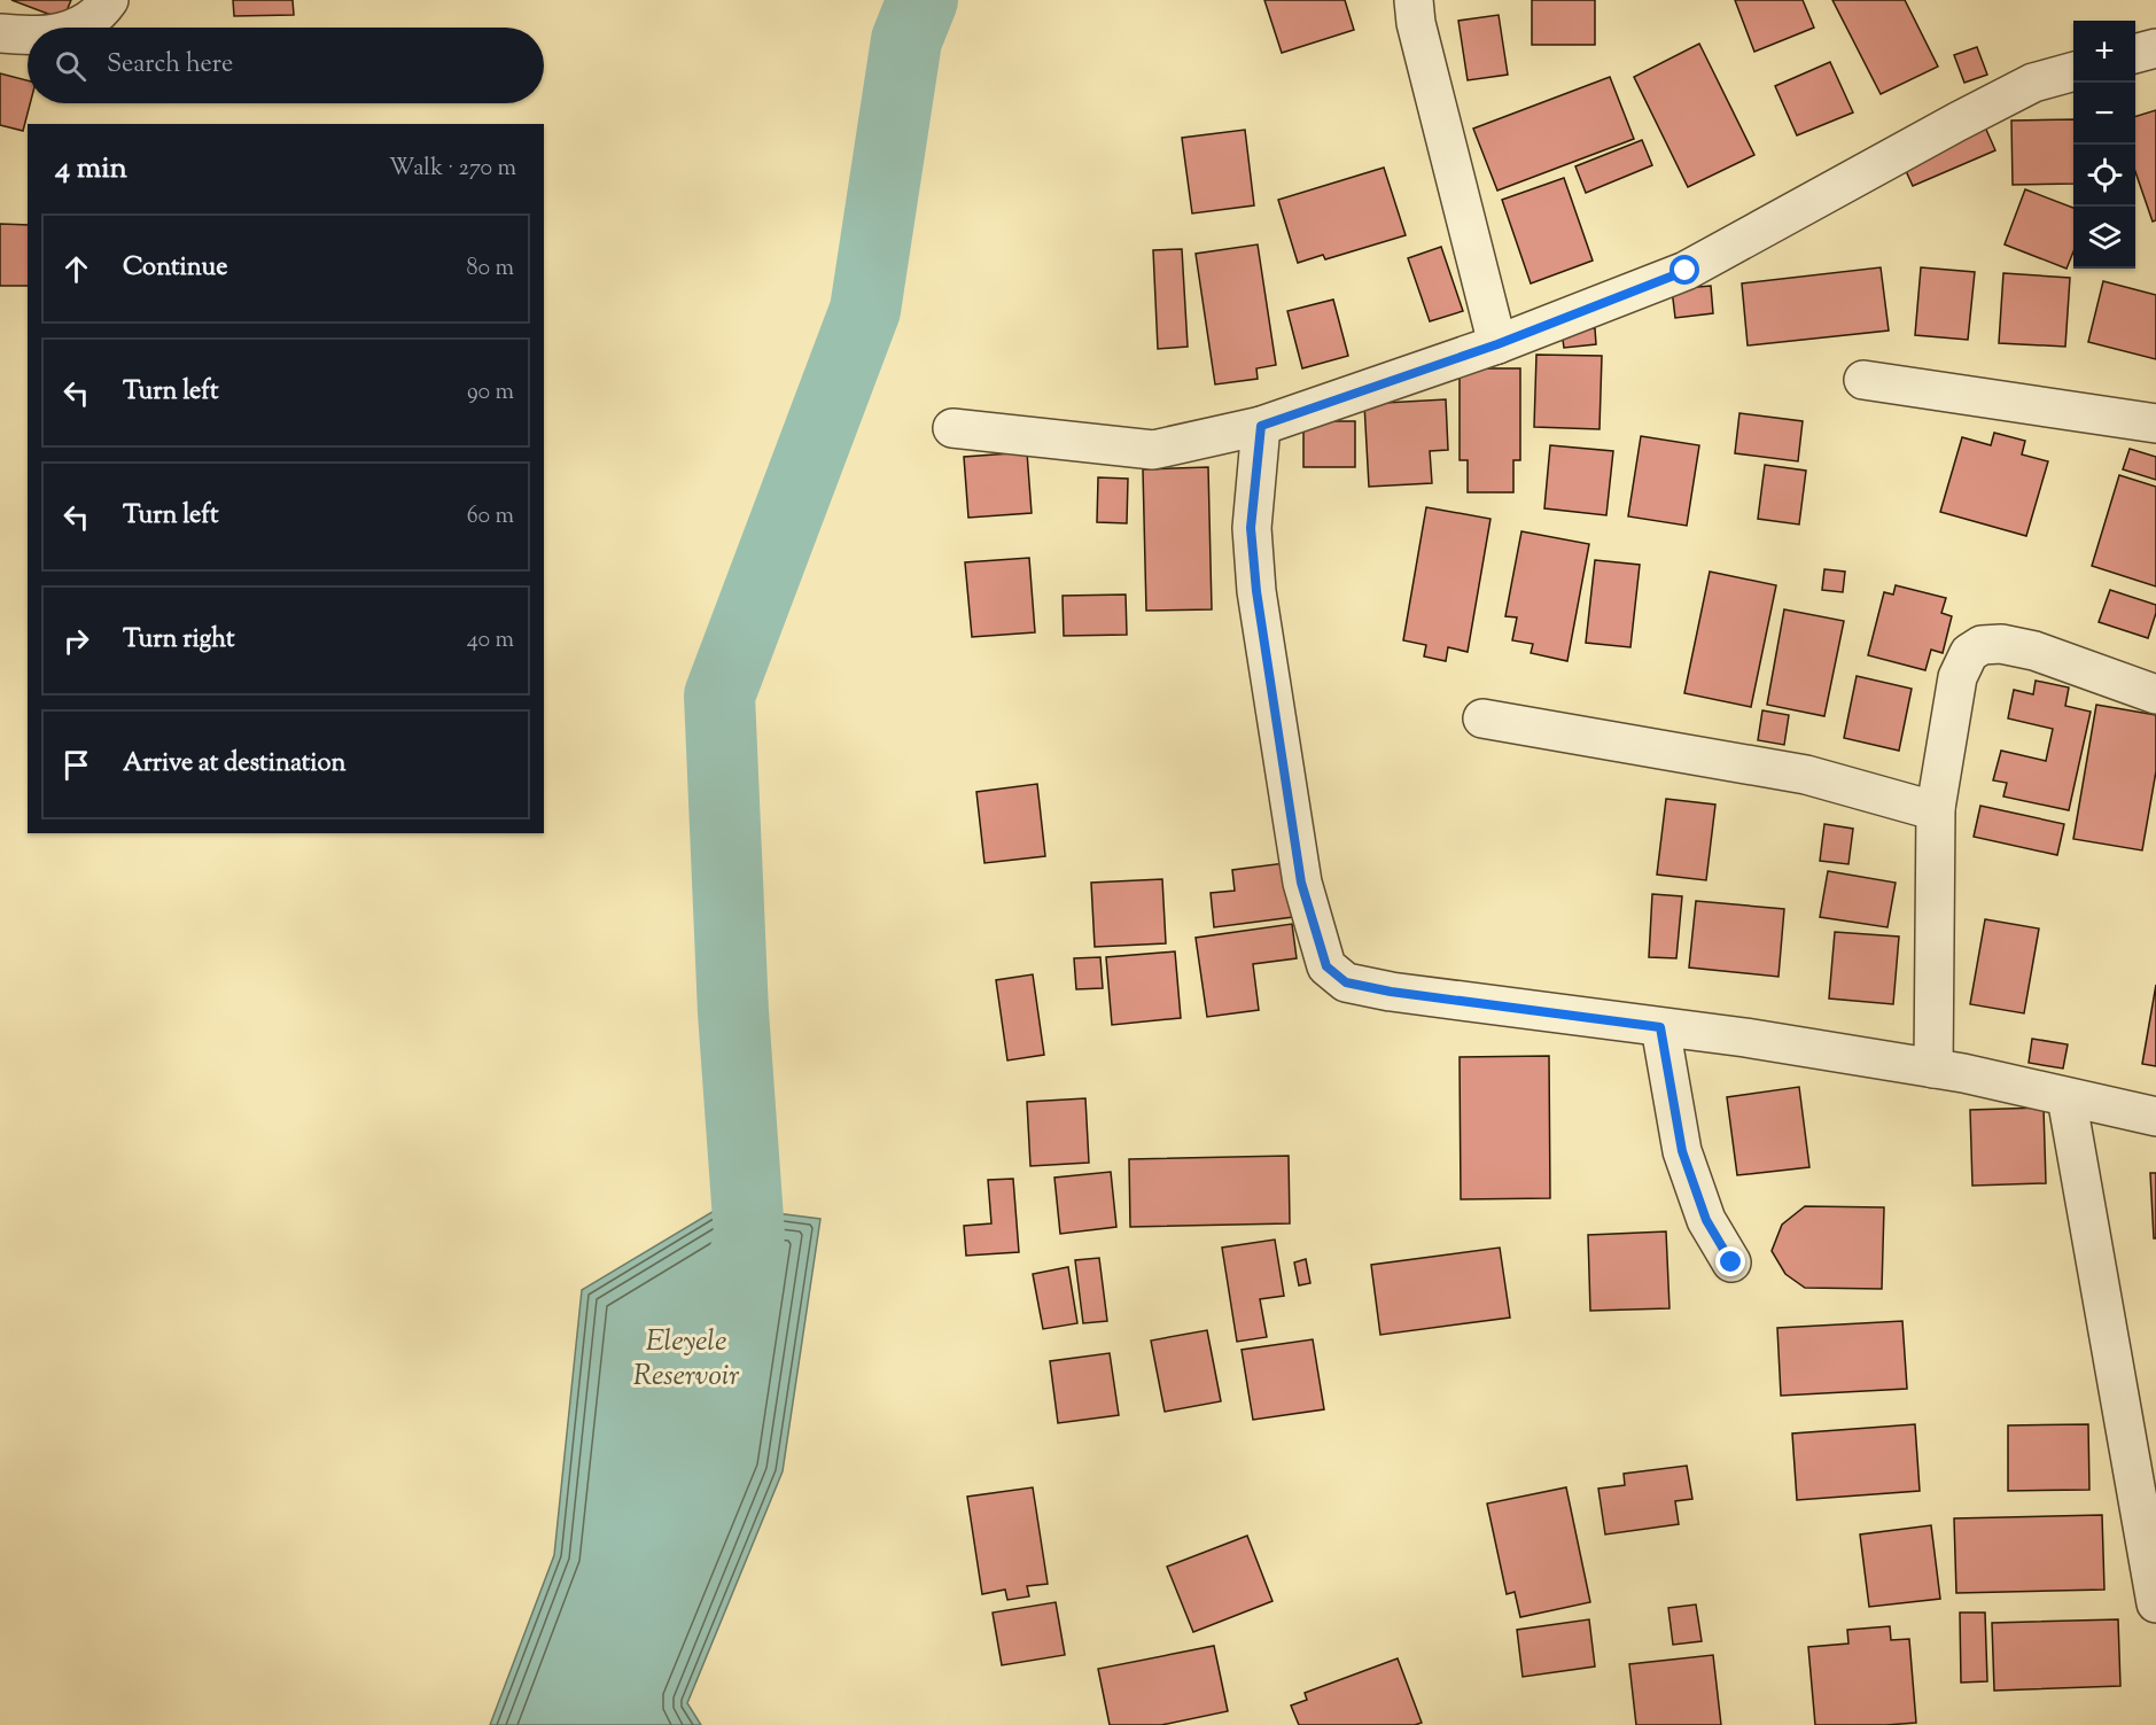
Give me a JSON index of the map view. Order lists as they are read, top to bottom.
{
  "water": ["Eleyele Reservoir"],
  "page": {
    "map_buttons": ["+", "−"],
    "search": "Search here",
    "heading": ["4 min", "Walk · 270 m"],
    "list": [
      ["Continue", "80 m"],
      ["Turn left", "90 m"],
      ["Turn left", "60 m"],
      ["Turn right", "40 m"],
      "Arrive at destination"
    ]
  }
}
